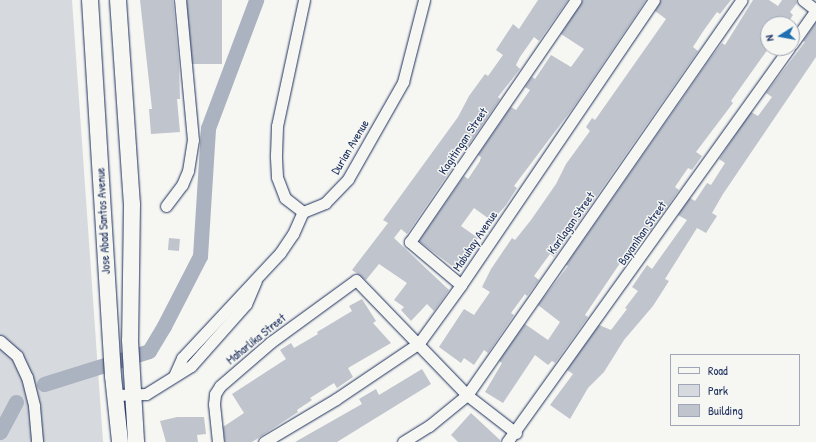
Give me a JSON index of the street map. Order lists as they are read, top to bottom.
{
  "streets": {
    "main road": ["Jose Abad Santos Avenue"],
    "street": [
      "Kagitingan Street",
      "Durian Avenue",
      "Karilagan Street",
      "Bayanihan Street",
      "Mabuhay Avenue",
      "Maharlika Street"
    ]
  },
  "crossings": [
    ["Kagitingan Street", "Mabuhay Avenue"],
    ["Mabuhay Avenue", "Maharlika Street"]
  ],
  "legend": ["Road", "Park", "Building"],
  "north": "left"
}
